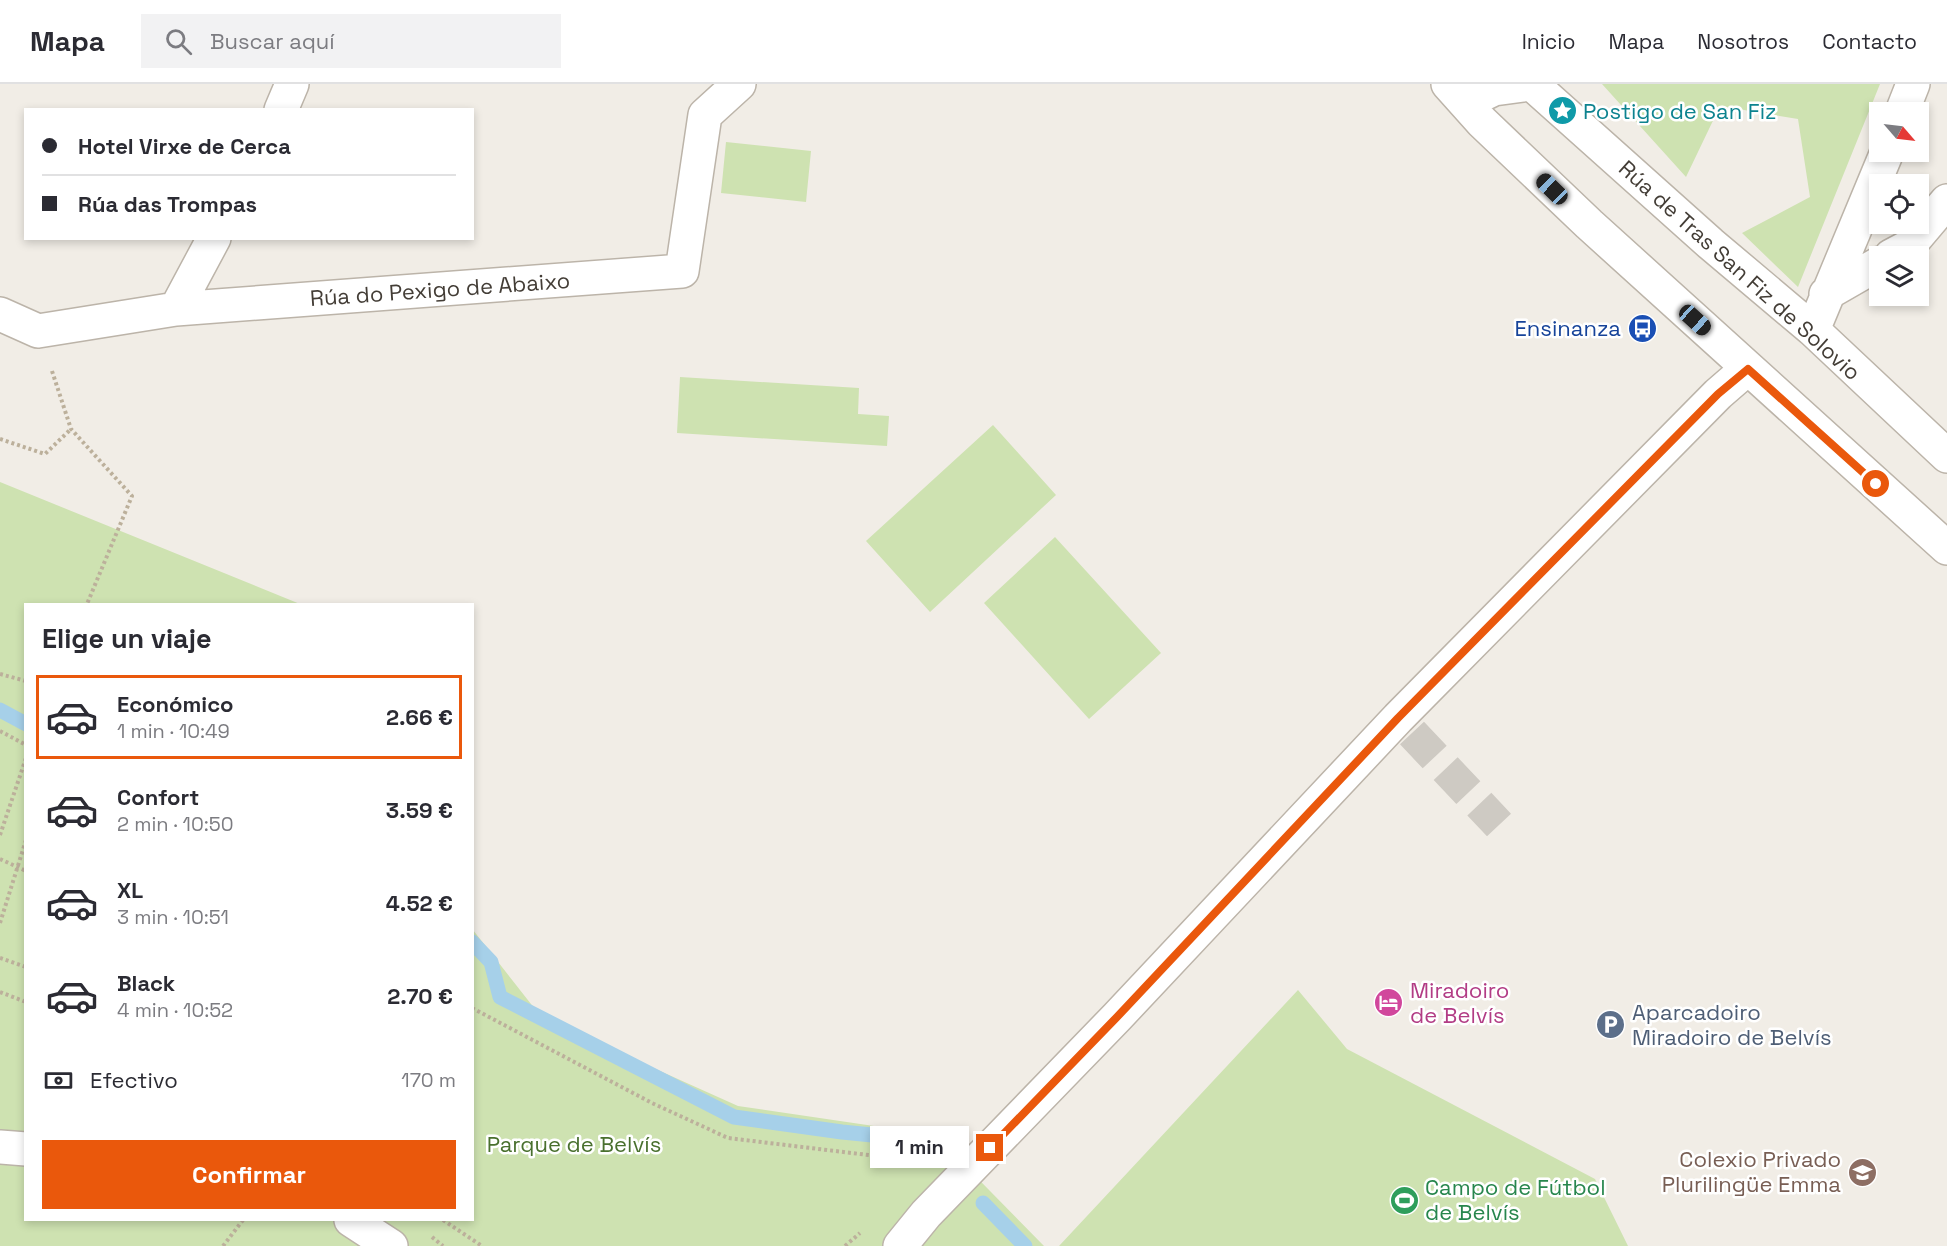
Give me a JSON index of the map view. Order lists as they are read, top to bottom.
{
  "streets": {
    "street": ["Rúa de Tras San Fiz de Solovio", "Rúa do Pexigo de Abaixo"]
  },
  "parks": ["Parque de Belvís"],
  "places": {
    "place": ["Postigo de San Fiz"],
    "bus stop": ["Ensinanza"],
    "hotel": ["Miradoiro de Belvís"],
    "parking": ["Aparcadoiro Miradoiro de Belvís"],
    "school or university": ["Colexio Privado Plurilingüe Emma"],
    "sports": ["Campo de Fútbol de Belvís"]
  },
  "north": "bottom right",
  "page": {
    "header": "Mapa",
    "search": "Buscar aquí",
    "nav": [
      "Inicio",
      "Mapa",
      "Nosotros",
      "Contacto"
    ],
    "banner": ["Hotel Virxe de Cerca", "Rúa das Trompas"],
    "heading": "Elige un viaje",
    "list": [
      {
        "name": "Económico",
        "note": "1 min · 10:49",
        "value": "2.66 €"
      },
      {
        "name": "Confort",
        "note": "2 min · 10:50",
        "value": "3.59 €"
      },
      {
        "name": "XL",
        "note": "3 min · 10:51",
        "value": "4.52 €"
      },
      {
        "name": "Black",
        "note": "4 min · 10:52",
        "value": "2.70 €"
      }
    ],
    "pay": ["Efectivo", "170 m"],
    "bubble": "1 min",
    "buttons": "Confirmar"
  }
}
